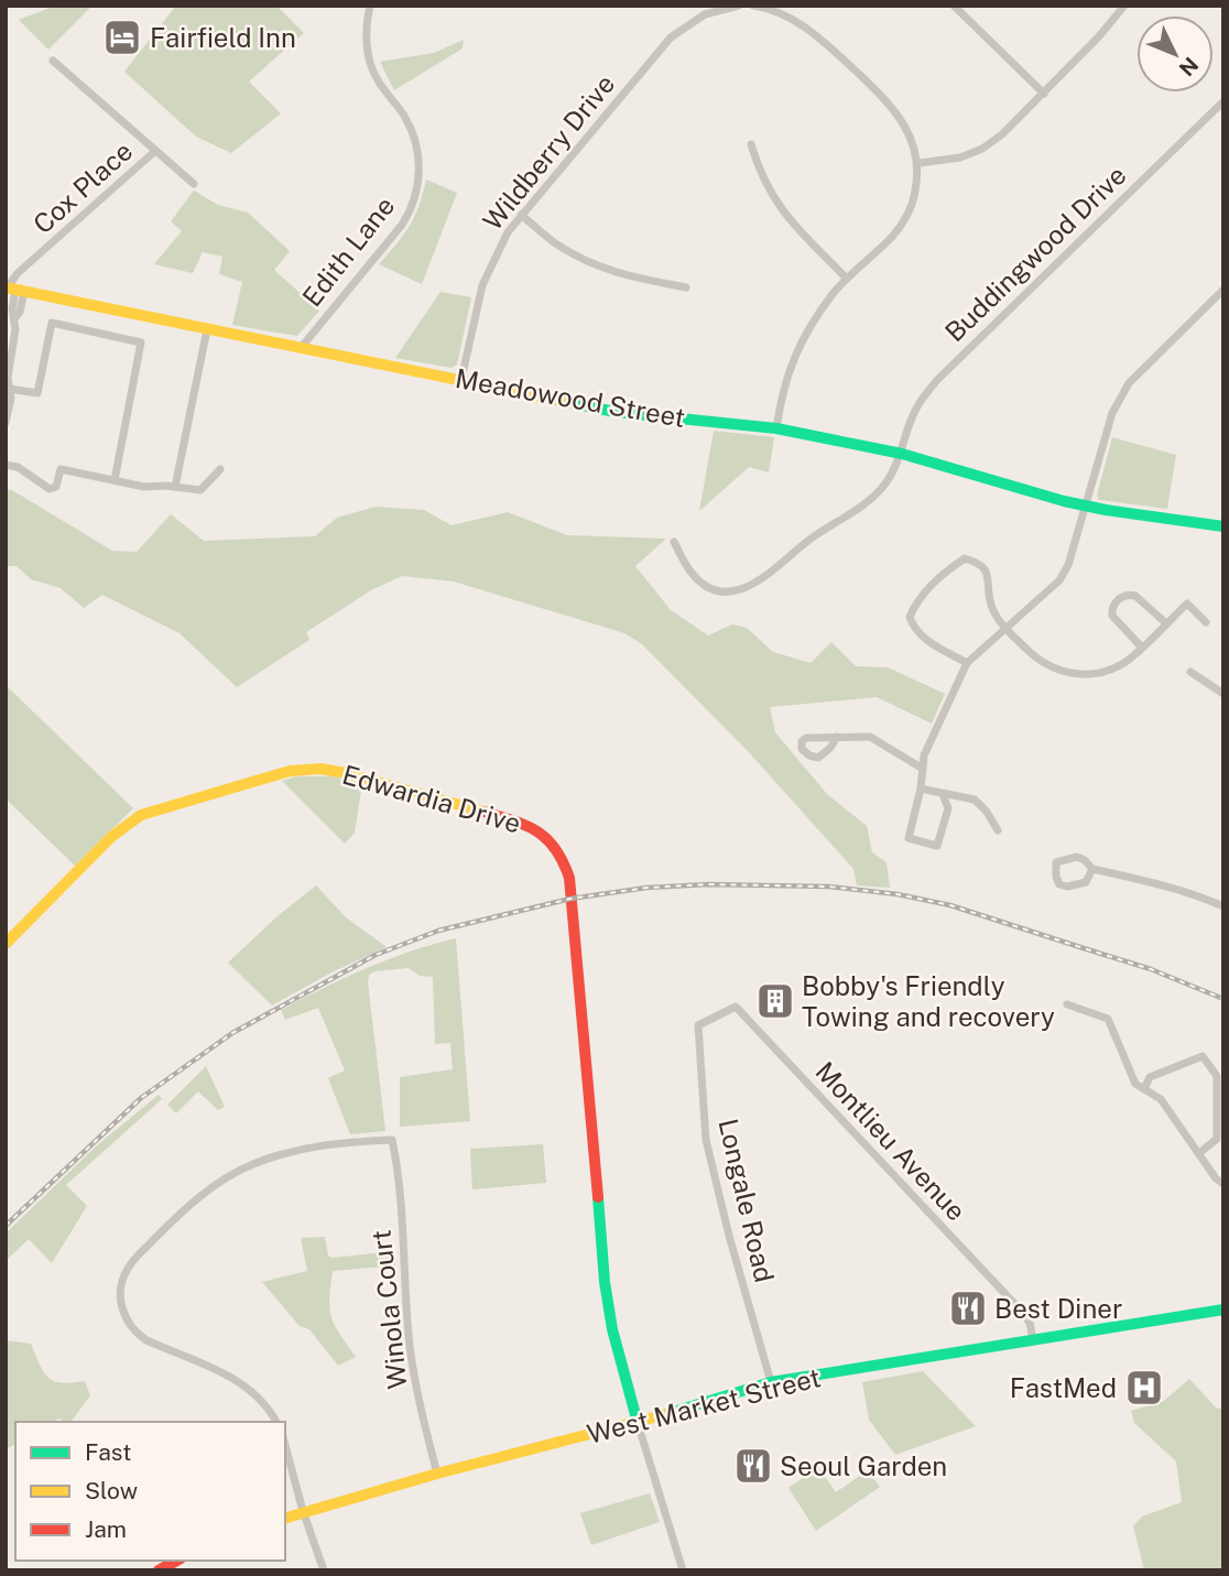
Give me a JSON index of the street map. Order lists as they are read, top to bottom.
{
  "streets": {
    "main road": ["Meadowood Street", "Edwardia Drive", "West Market Street"],
    "street": [
      "Wildberry Drive",
      "Cox Place",
      "Edith Lane",
      "Buddingwood Drive",
      "Montlieu Avenue",
      "Longale Road",
      "Winola Court"
    ]
  },
  "crossings": [
    ["Wildberry Drive", "Meadowood Street"],
    ["Cox Place", "Meadowood Street"],
    ["Edith Lane", "Meadowood Street"],
    ["Buddingwood Drive", "Meadowood Street"],
    ["Edwardia Drive", "West Market Street"],
    ["Montlieu Avenue", "Longale Road"],
    ["Montlieu Avenue", "West Market Street"],
    ["Longale Road", "West Market Street"],
    ["Winola Court", "West Market Street"]
  ],
  "places": {
    "hotel": ["Fairfield Inn"],
    "building": ["Bobby's Friendly Towing and recovery"],
    "restaurant": ["Best Diner", "Seoul Garden"],
    "hospital": ["FastMed"]
  },
  "legend": ["Fast", "Slow", "Jam"],
  "north": "bottom right"
}
